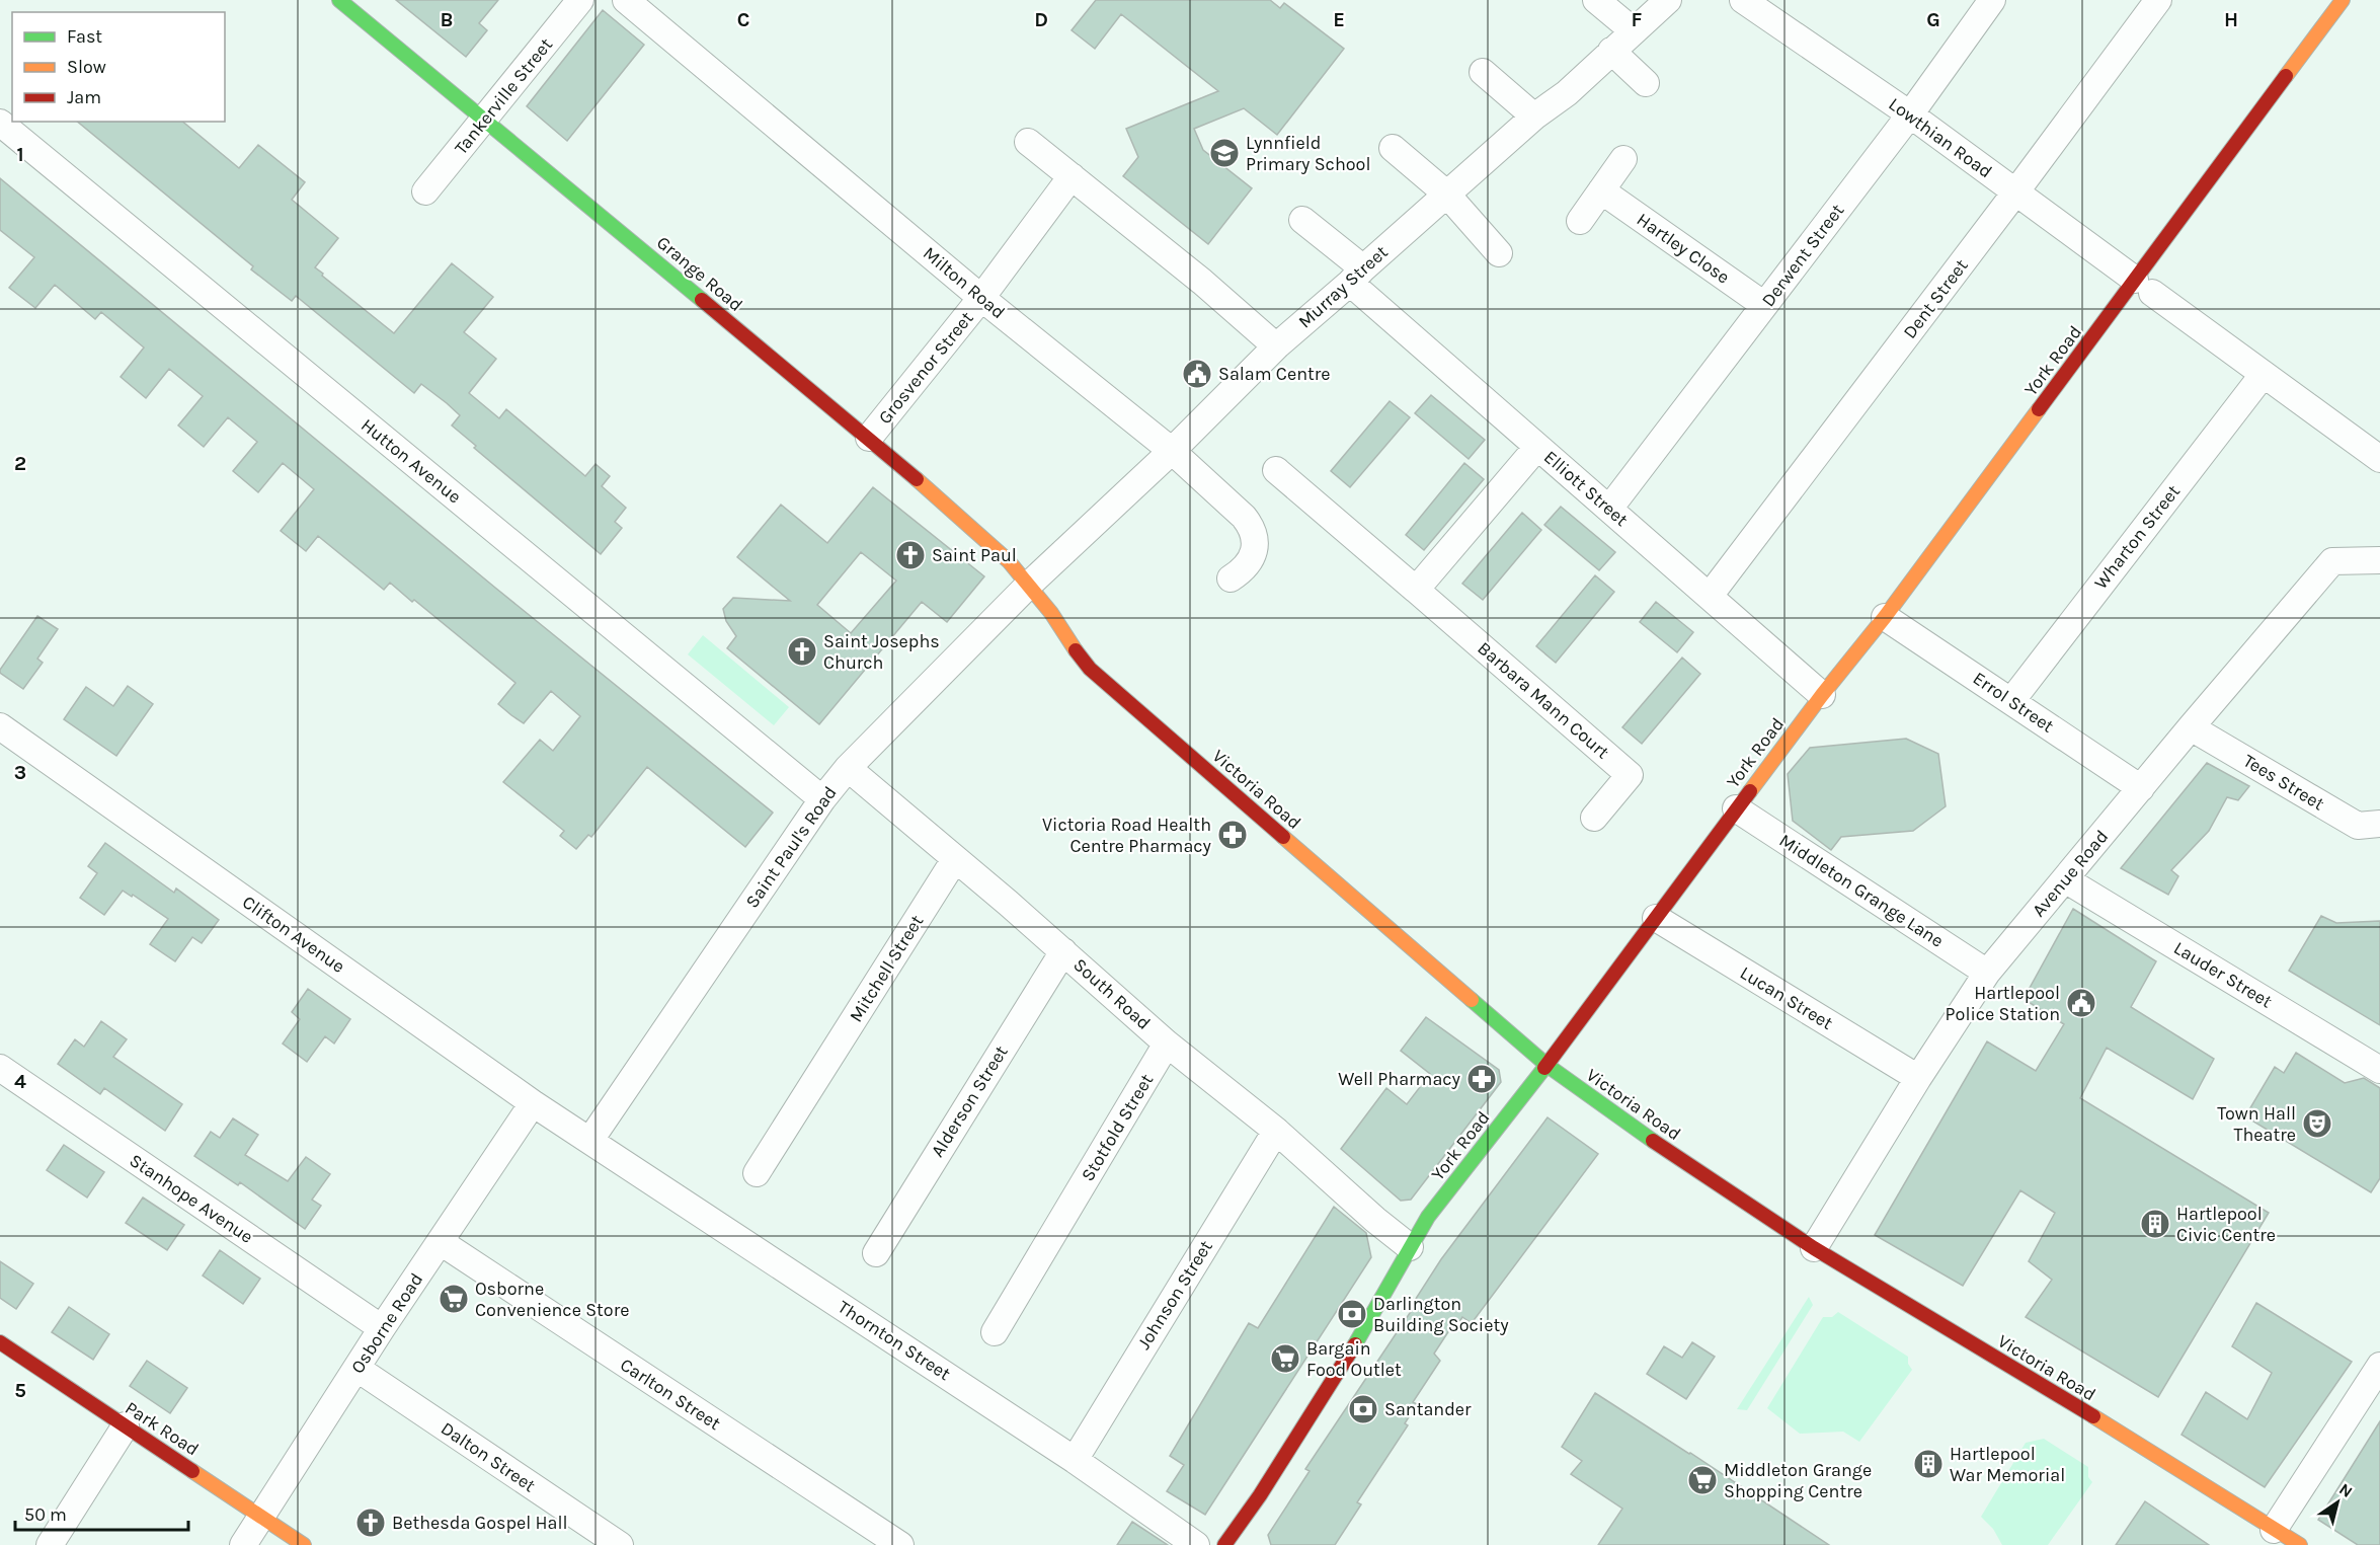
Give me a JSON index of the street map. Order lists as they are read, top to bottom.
{
  "streets": {
    "street": [
      "Tankerville Street",
      "Lowthian Road",
      "Hartley Close",
      "Derwent Street",
      "Grange Road",
      "Milton Road",
      "Murray Street",
      "Dent Street",
      "York Road",
      "Grosvenor Street",
      "Hutton Avenue",
      "Elliott Street",
      "Wharton Street",
      "Barbara Mann Court",
      "Errol Street",
      "Tees Street",
      "Victoria Road",
      "Saint Paul's Road",
      "Avenue Road",
      "Middleton Grange Lane",
      "Clifton Avenue",
      "Mitchell Street",
      "Lauder Street",
      "South Road",
      "Lucan Street",
      "Alderson Street",
      "Stotfold Street",
      "Stanhope Avenue",
      "Johnson Street",
      "Osborne Road",
      "Thornton Street",
      "Carlton Street",
      "Park Road",
      "Dalton Street"
    ]
  },
  "crossings": [
    ["Tankerville Street", "Grange Road"],
    ["Lowthian Road", "Derwent Street"],
    ["Lowthian Road", "Dent Street"],
    ["Lowthian Road", "York Road"],
    ["Lowthian Road", "Wharton Street"],
    ["Hartley Close", "Derwent Street"],
    ["Derwent Street", "Elliott Street"],
    ["Grange Road", "Murray Street"],
    ["Grange Road", "Grosvenor Street"],
    ["Grange Road", "Victoria Road"],
    ["Grange Road", "Saint Paul's Road"],
    ["Milton Road", "Murray Street"],
    ["Milton Road", "Grosvenor Street"],
    ["Murray Street", "Elliott Street"],
    ["Murray Street", "Victoria Road"],
    ["Murray Street", "Saint Paul's Road"],
    ["Dent Street", "Elliott Street"],
    ["York Road", "Elliott Street"],
    ["York Road", "Errol Street"],
    ["York Road", "Victoria Road"],
    ["York Road", "Middleton Grange Lane"],
    ["York Road", "South Road"],
    ["York Road", "Lucan Street"],
    ["Hutton Avenue", "Saint Paul's Road"],
    ["Wharton Street", "Errol Street"],
    ["Errol Street", "Avenue Road"],
    ["Tees Street", "Avenue Road"],
    ["Victoria Road", "Saint Paul's Road"],
    ["Victoria Road", "Avenue Road"],
    ["Saint Paul's Road", "Clifton Avenue"],
    ["Saint Paul's Road", "South Road"],
    ["Saint Paul's Road", "Thornton Street"],
    ["Avenue Road", "Middleton Grange Lane"],
    ["Avenue Road", "Lauder Street"],
    ["Avenue Road", "Lucan Street"],
    ["Clifton Avenue", "Osborne Road"],
    ["Clifton Avenue", "Thornton Street"],
    ["Mitchell Street", "South Road"],
    ["South Road", "Alderson Street"],
    ["South Road", "Stotfold Street"],
    ["South Road", "Johnson Street"],
    ["Stanhope Avenue", "Osborne Road"],
    ["Johnson Street", "Thornton Street"],
    ["Osborne Road", "Carlton Street"],
    ["Osborne Road", "Park Road"],
    ["Osborne Road", "Dalton Street"]
  ],
  "places": {
    "school or university": ["Lynnfield Primary School"],
    "public building": ["Salam Centre", "Hartlepool Police Station"],
    "church": ["Saint Paul", "Saint Josephs Church", "Bethesda Gospel Hall"],
    "pharmacy": ["Victoria Road Health Centre Pharmacy", "Well Pharmacy"],
    "theatre": ["Town Hall Theatre"],
    "building": ["Hartlepool Civic Centre", "Hartlepool War Memorial"],
    "supermarket": ["Osborne Convenience Store", "Bargain Food Outlet", "Middleton Grange Shopping Centre"],
    "bank": ["Darlington Building Society", "Santander"]
  },
  "legend": ["Fast", "Slow", "Jam"],
  "scale_bar": "50 m",
  "north": "top right",
  "grid": {
    "columns": [
      "B",
      "C",
      "D",
      "E",
      "F",
      "G",
      "H"
    ],
    "rows": [
      "1",
      "2",
      "3",
      "4",
      "5"
    ]
  }
}
